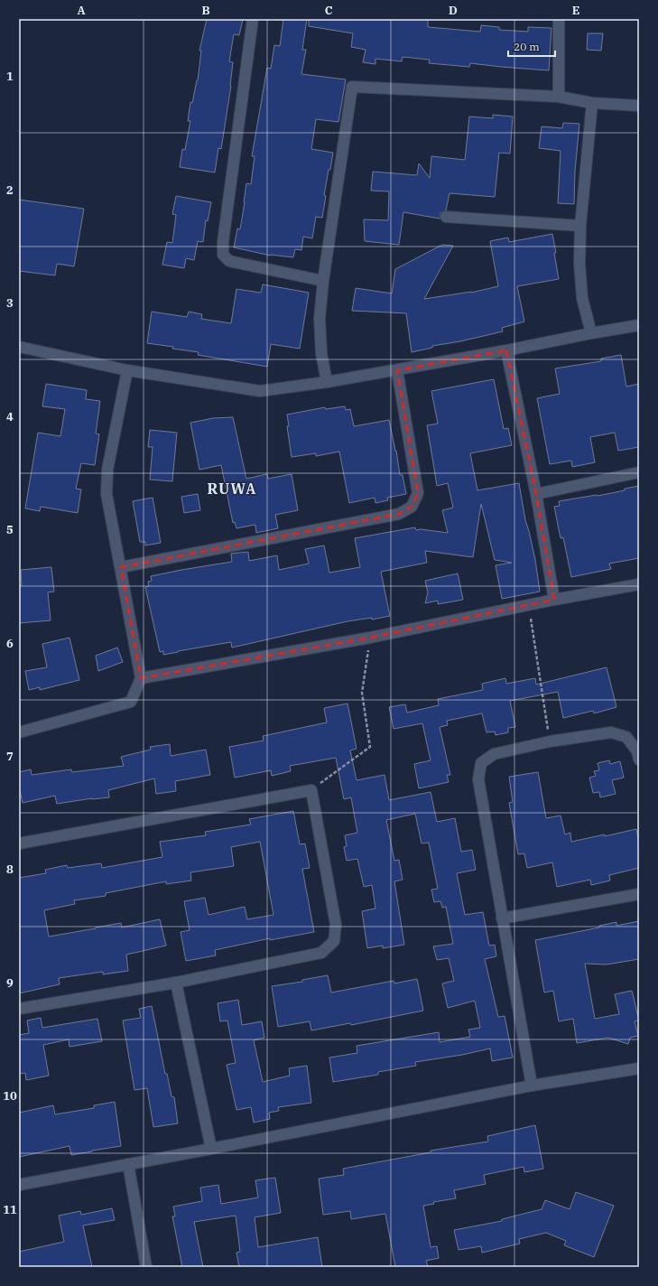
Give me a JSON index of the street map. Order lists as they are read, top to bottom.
{
  "districts": ["RUWA"],
  "scale_bar": "20 m",
  "grid": {
    "columns": [
      "A",
      "B",
      "C",
      "D",
      "E"
    ],
    "rows": [
      "1",
      "2",
      "3",
      "4",
      "5",
      "6",
      "7",
      "8",
      "9",
      "10",
      "11"
    ]
  }
}
